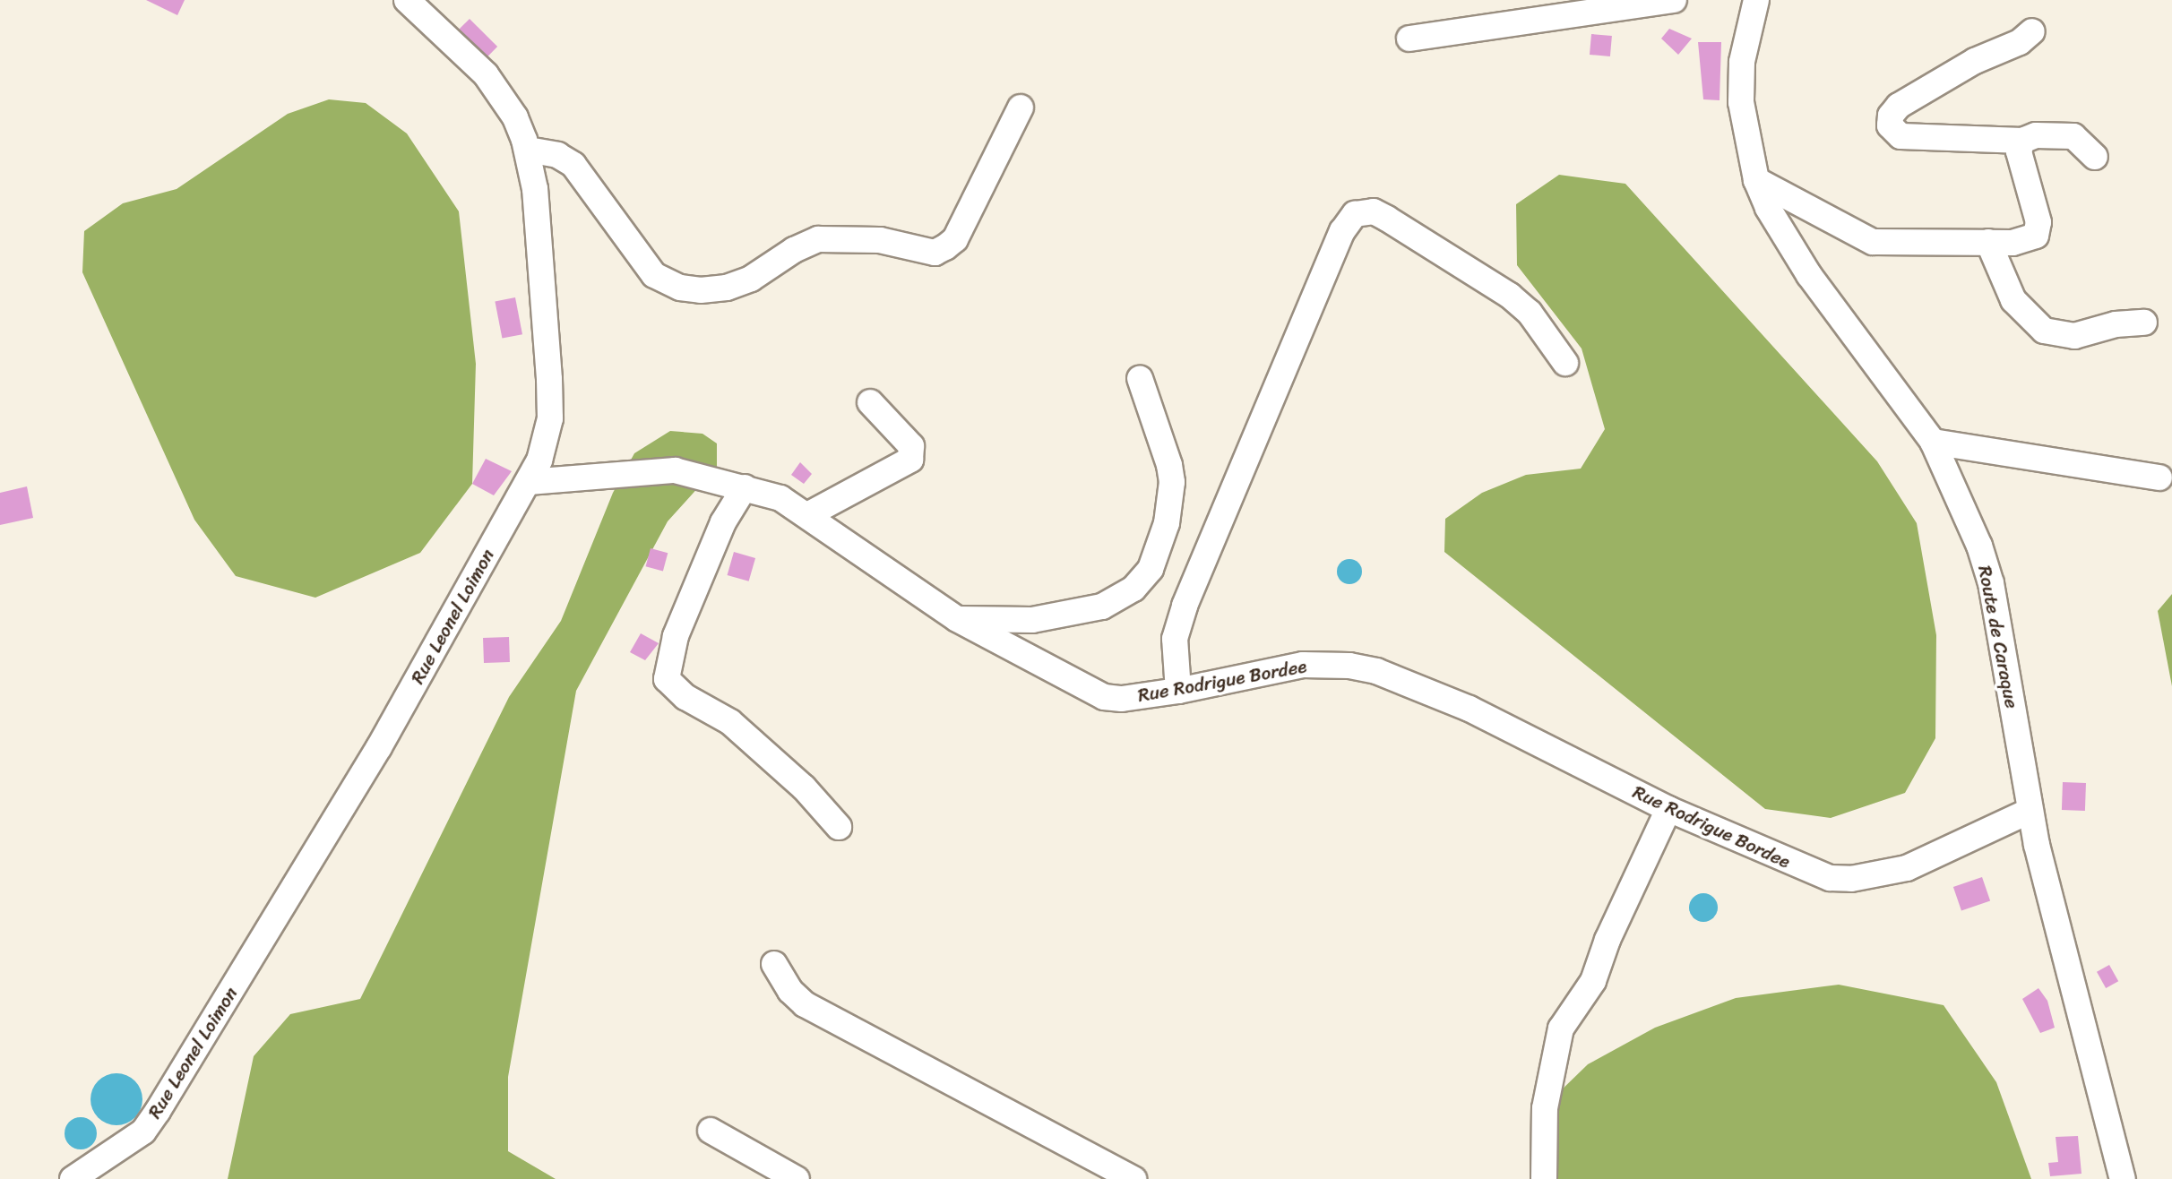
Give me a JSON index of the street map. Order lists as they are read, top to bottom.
{
  "streets": {
    "street": ["Rue Leonel Loimon", "Route de Caraque", "Rue Rodrigue Bordee"]
  },
  "crossings": [
    ["Rue Leonel Loimon", "Rue Rodrigue Bordee"],
    ["Route de Caraque", "Rue Rodrigue Bordee"]
  ]
}
